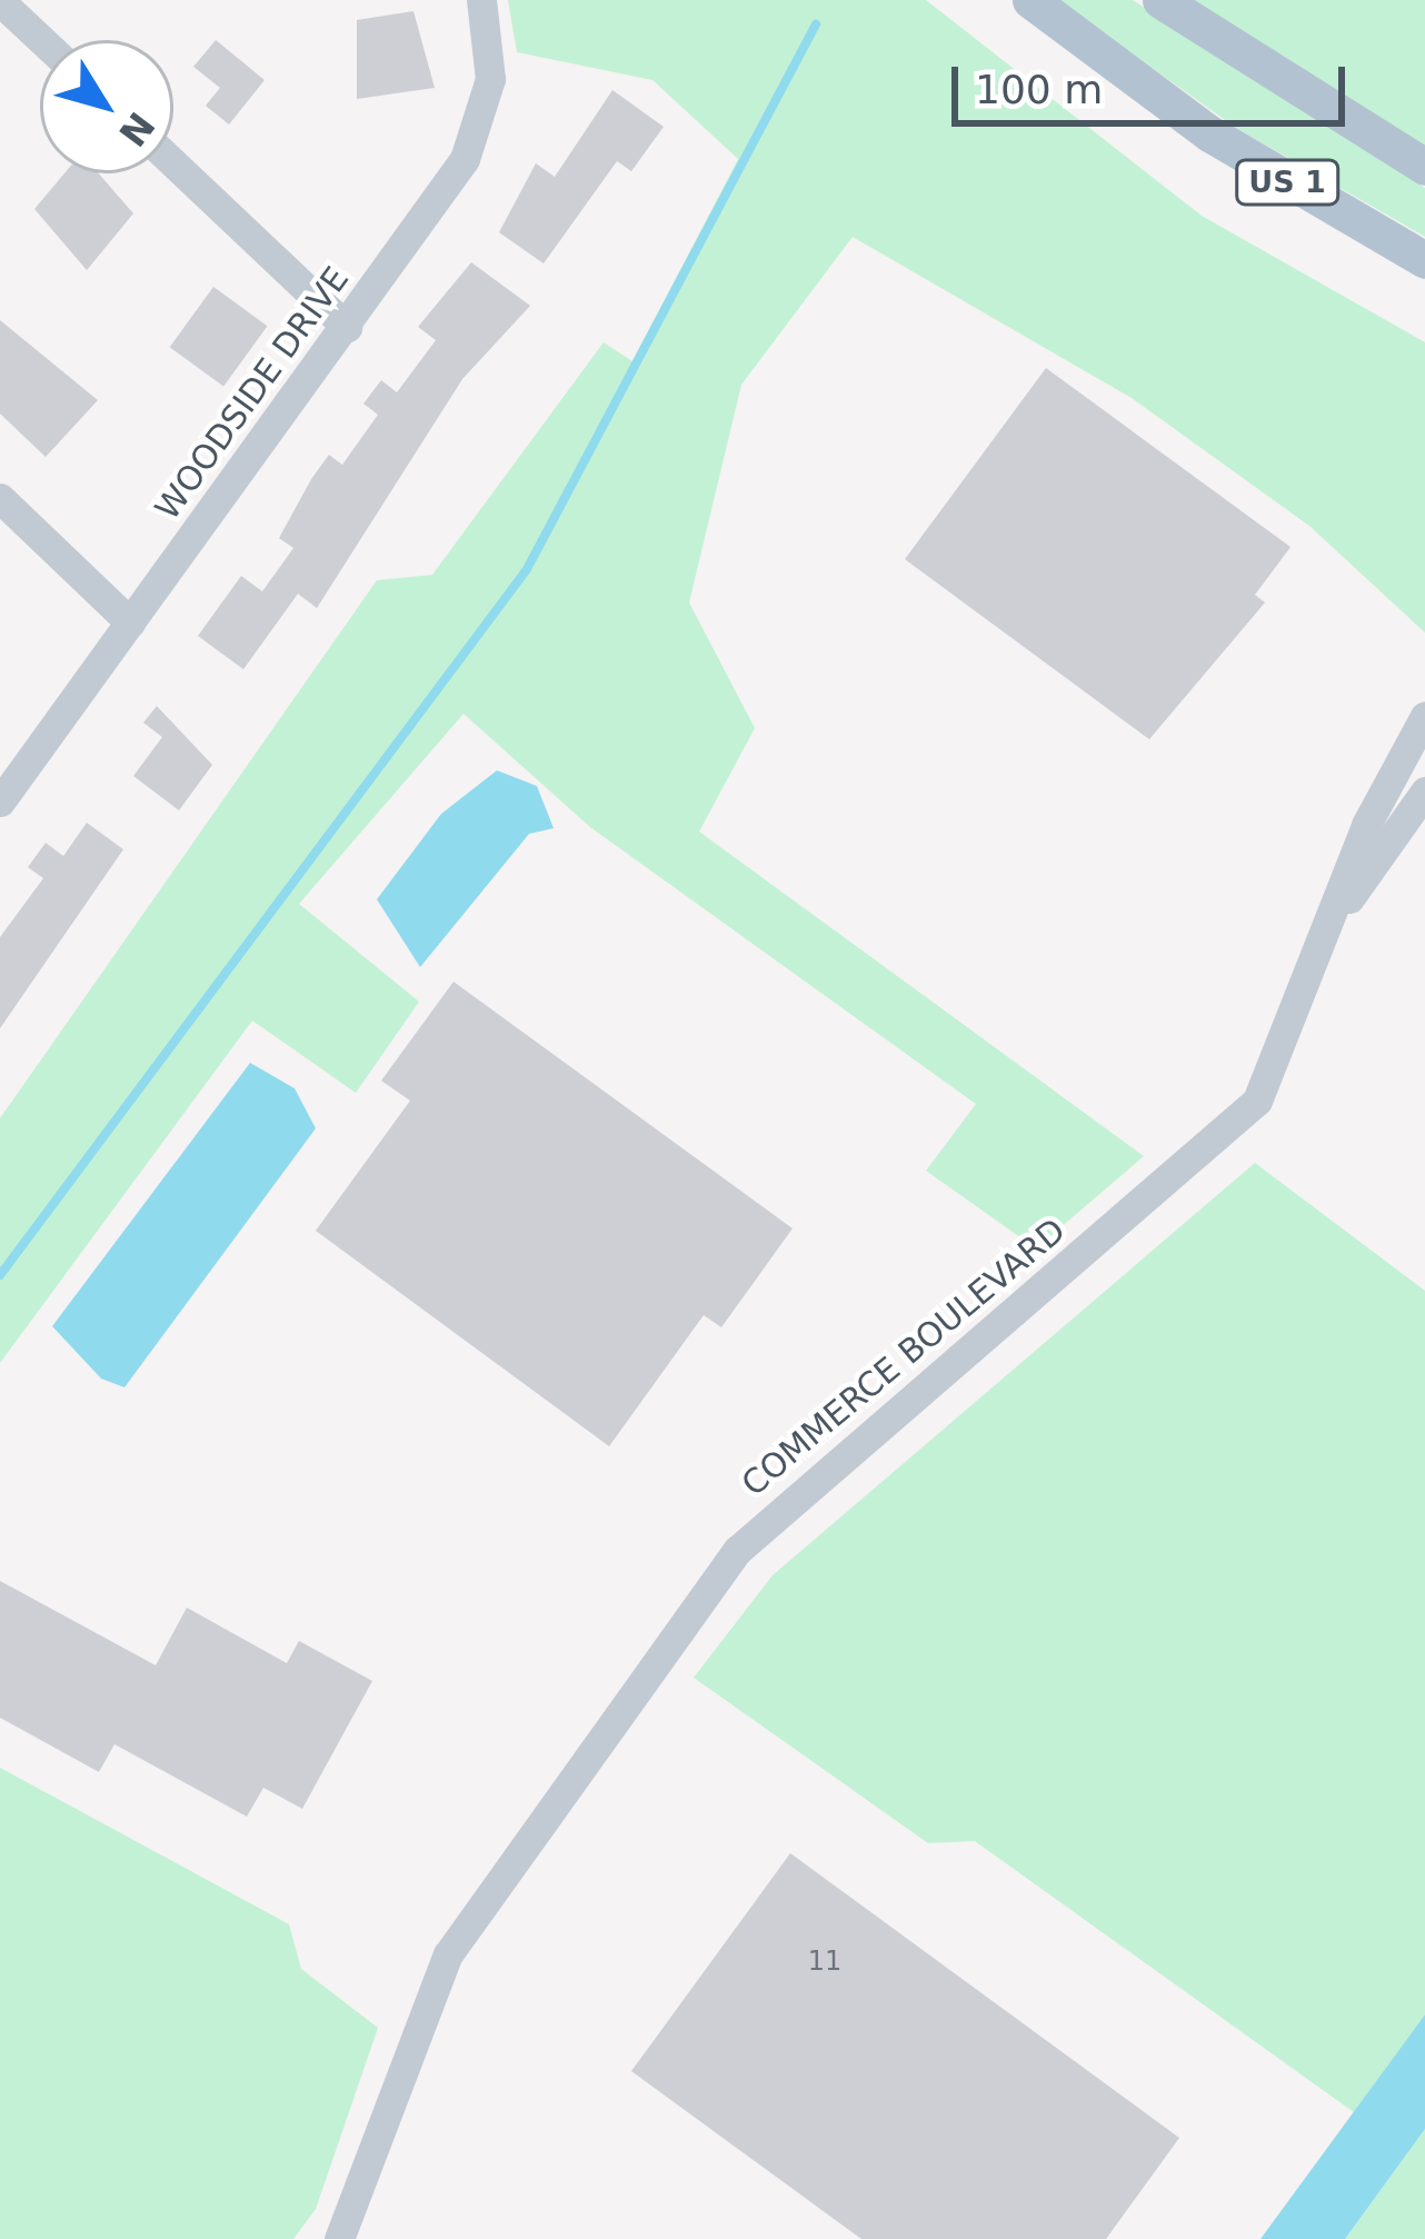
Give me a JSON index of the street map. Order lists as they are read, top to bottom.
{
  "streets": {
    "main road": ["US 1"],
    "street": ["WOODSIDE DRIVE", "COMMERCE BOULEVARD"]
  },
  "house_numbers": ["11"],
  "scale_bar": "100 m",
  "north": "bottom right"
}
